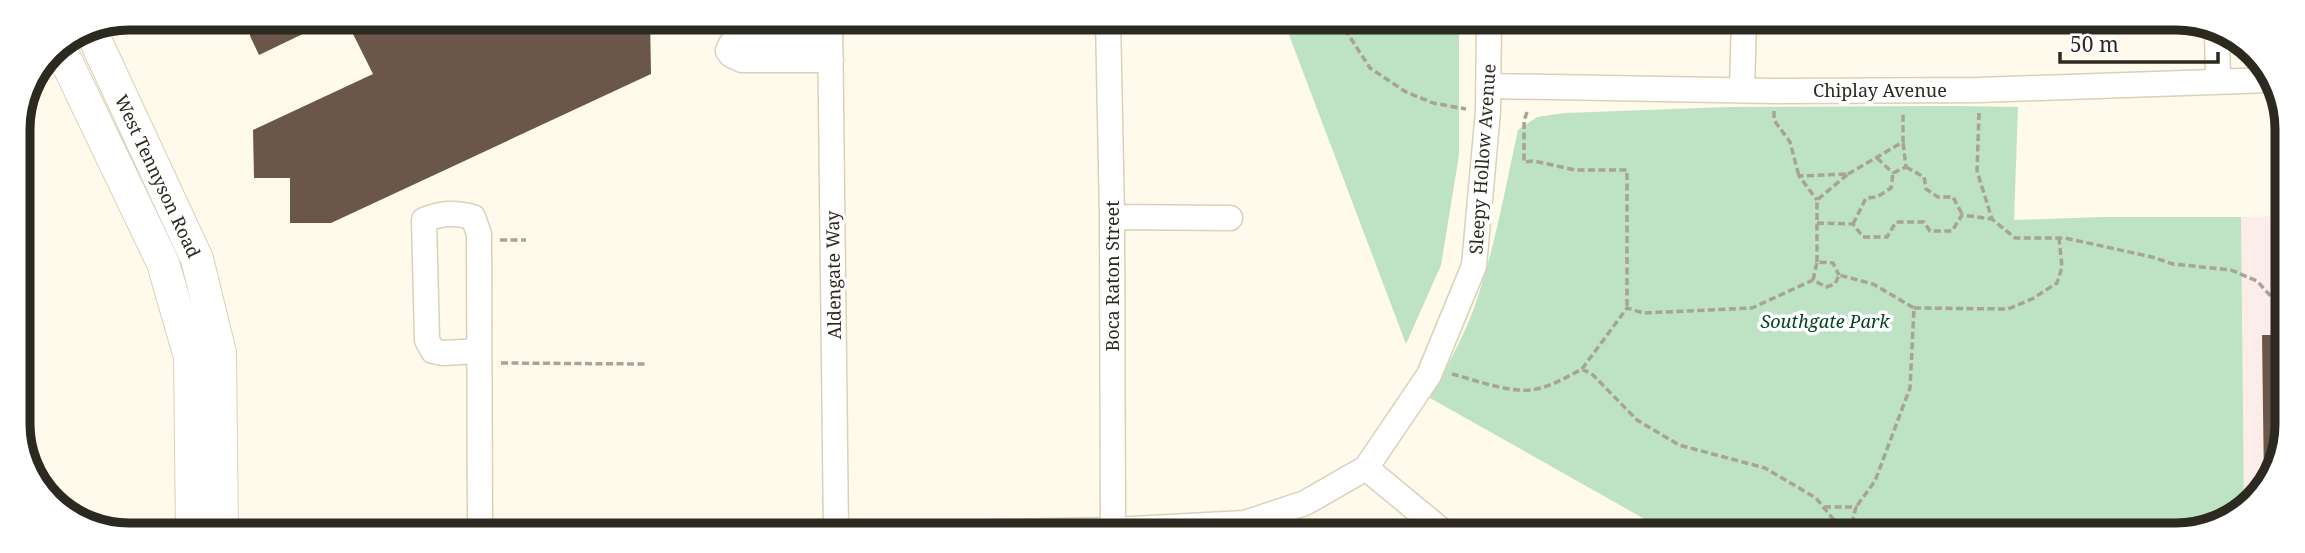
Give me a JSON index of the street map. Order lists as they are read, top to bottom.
{
  "streets": {
    "main road": ["West Tennyson Road"],
    "street": [
      "Chiplay Avenue",
      "Sleepy Hollow Avenue",
      "Aldengate Way",
      "Boca Raton Street"
    ]
  },
  "crossings": [
    ["Chiplay Avenue", "Sleepy Hollow Avenue"]
  ],
  "parks": ["Southgate Park"],
  "scale_bar": "50 m"
}
